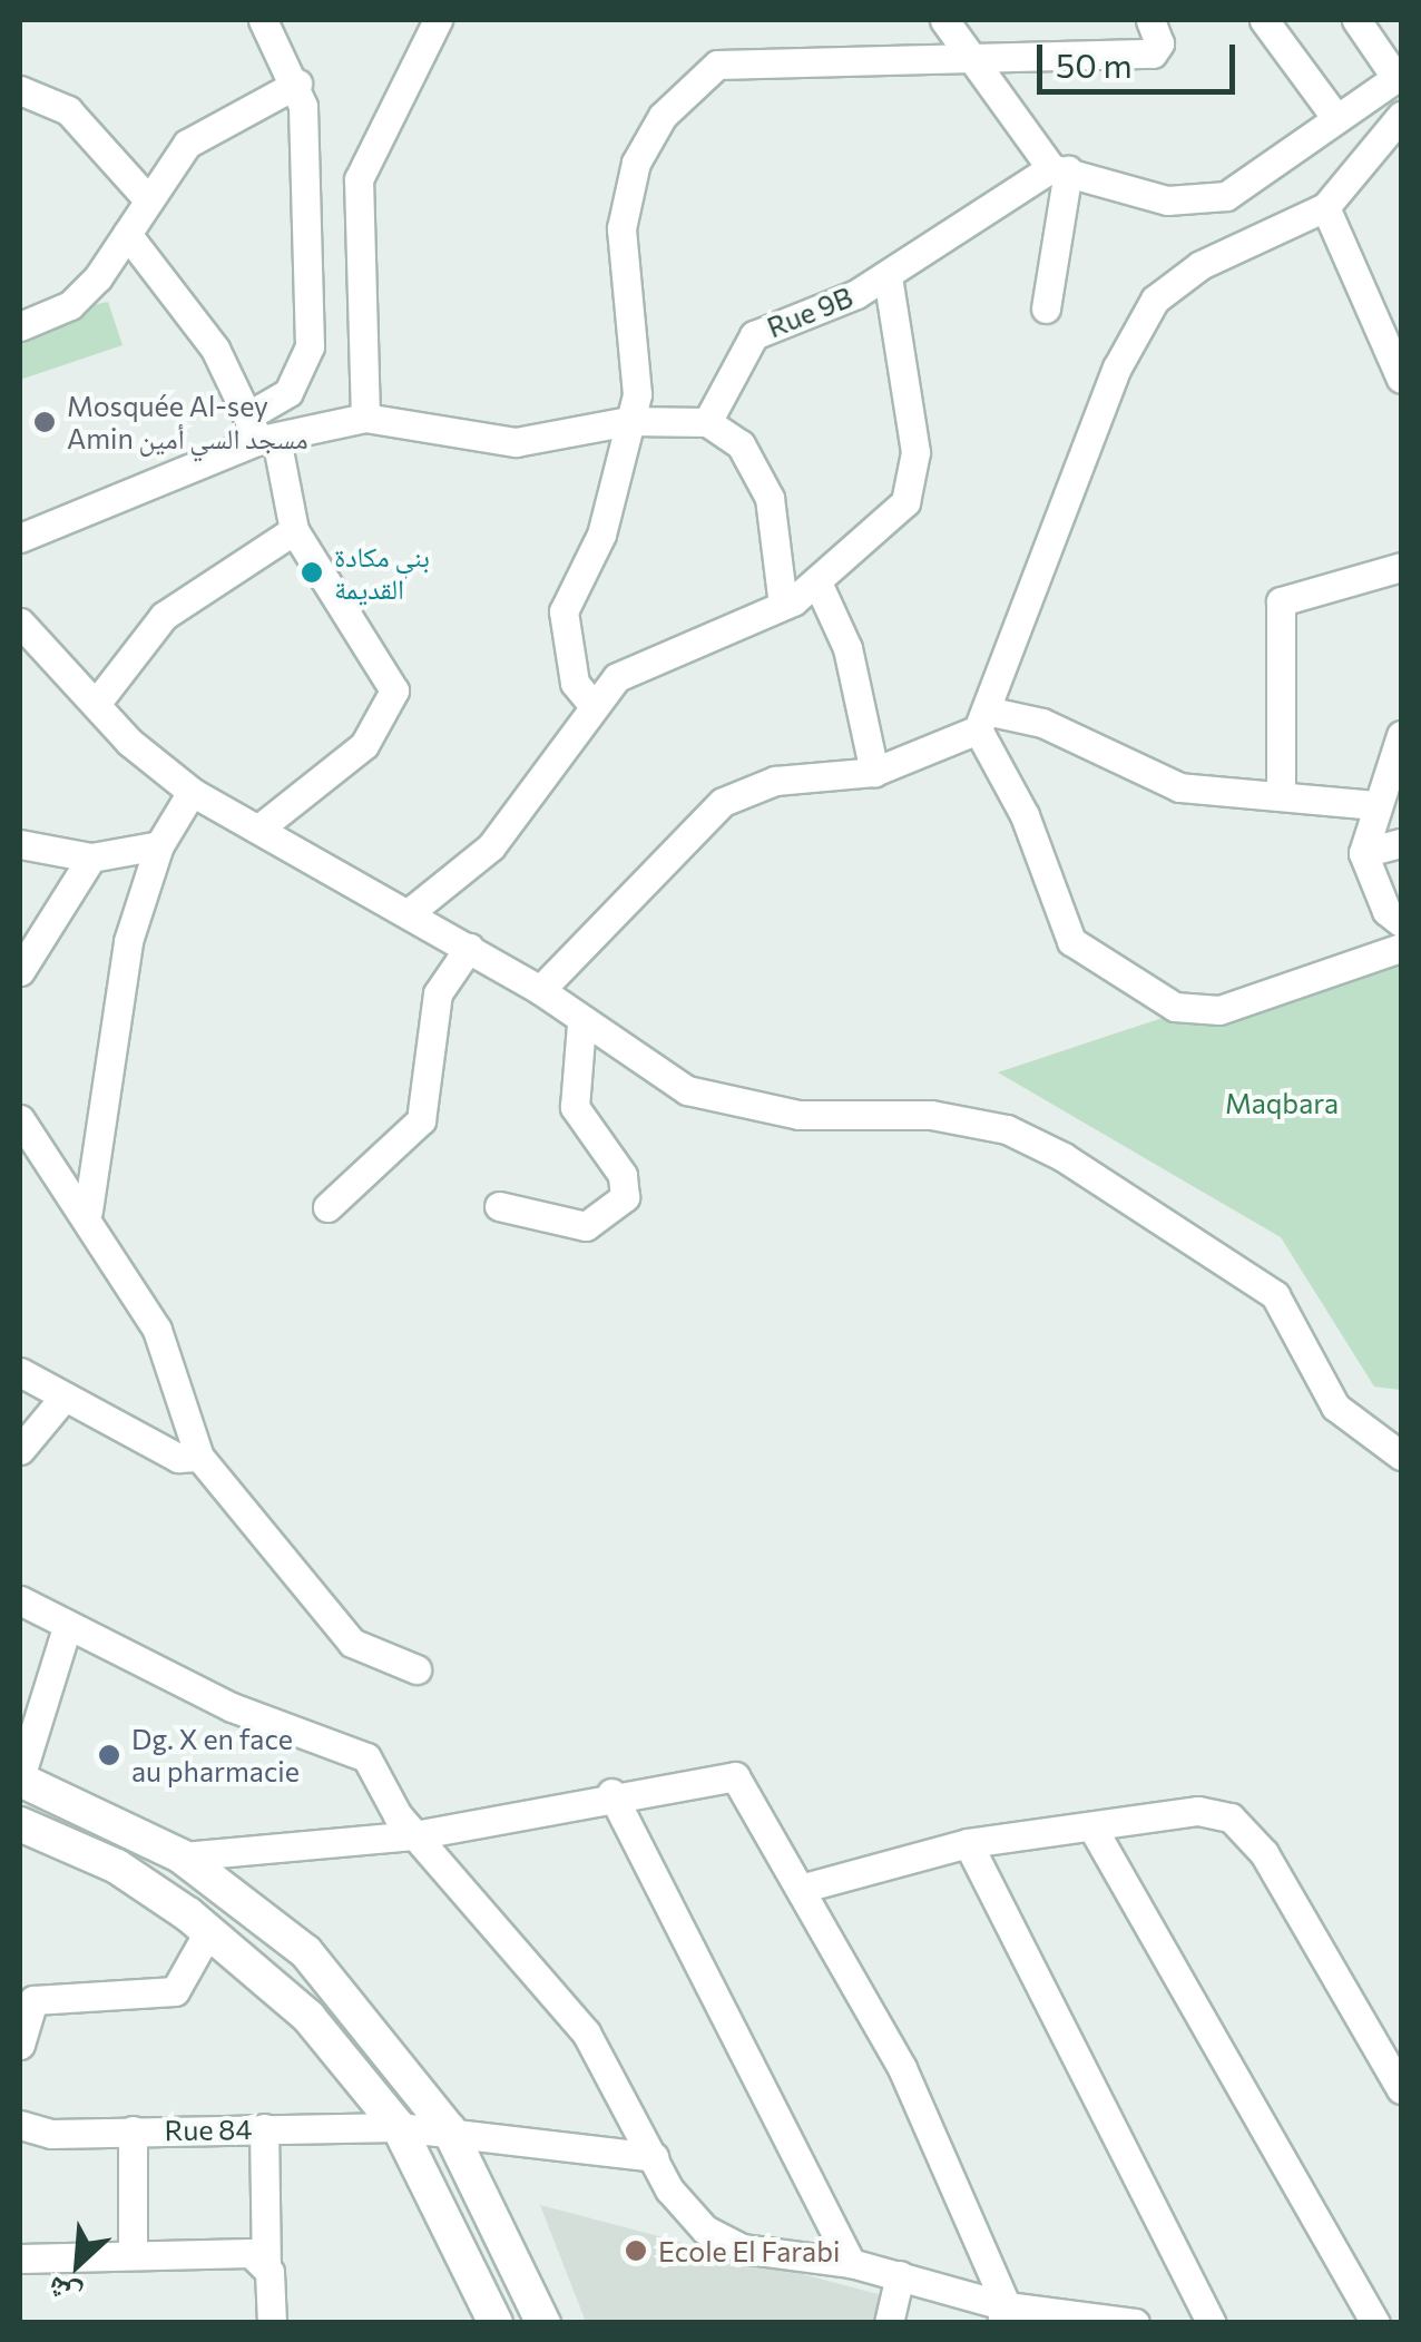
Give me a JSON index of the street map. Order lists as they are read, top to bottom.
{
  "streets": {
    "street": ["Rue 9B", "Rue 84"]
  },
  "parks": ["Maqbara"],
  "places": [
    "Mosquée Al-sey Amin مسجد السي أمين",
    "بني مكادة القديمة",
    "Dg. X en face au pharmacie",
    "Ecole El Farabi"
  ],
  "scale_bar": "50 m",
  "north": "bottom left"
}
